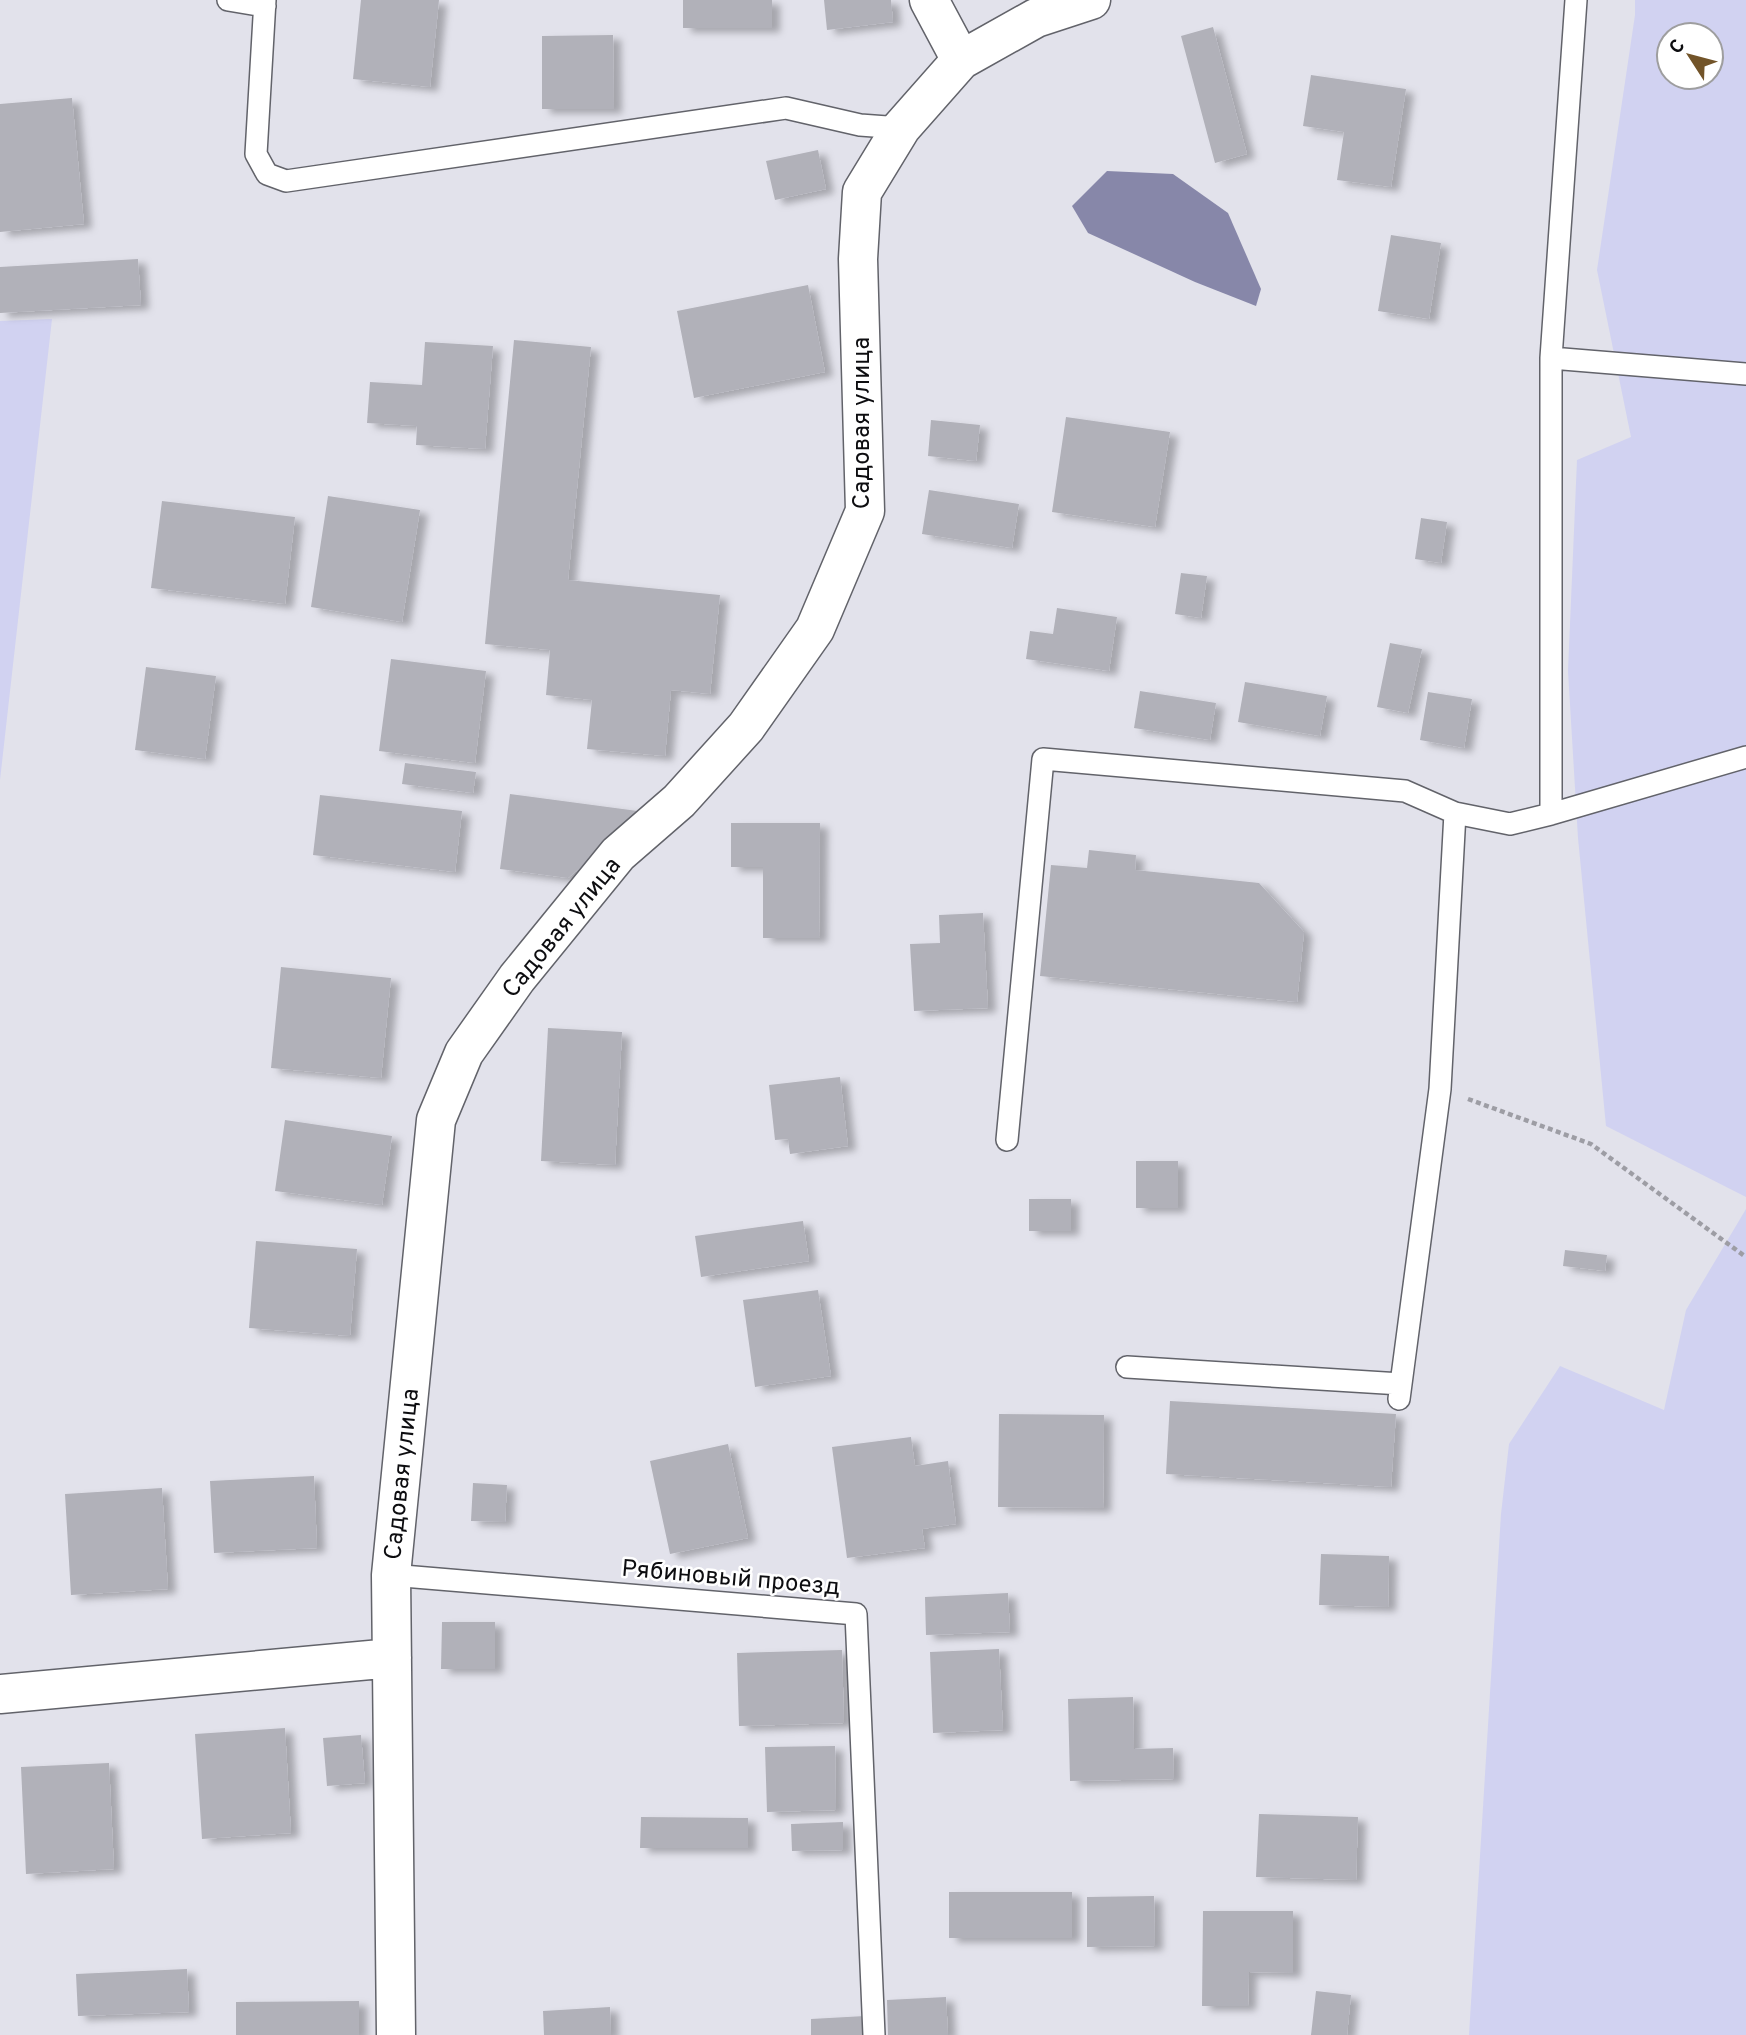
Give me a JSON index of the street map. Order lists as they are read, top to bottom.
{
  "streets": {
    "street": ["Садовая улица"],
    "lane": ["Рябиновый проезд"]
  },
  "crossings": [
    ["Садовая улица", "Рябиновый проезд"]
  ],
  "north": "top left"
}
